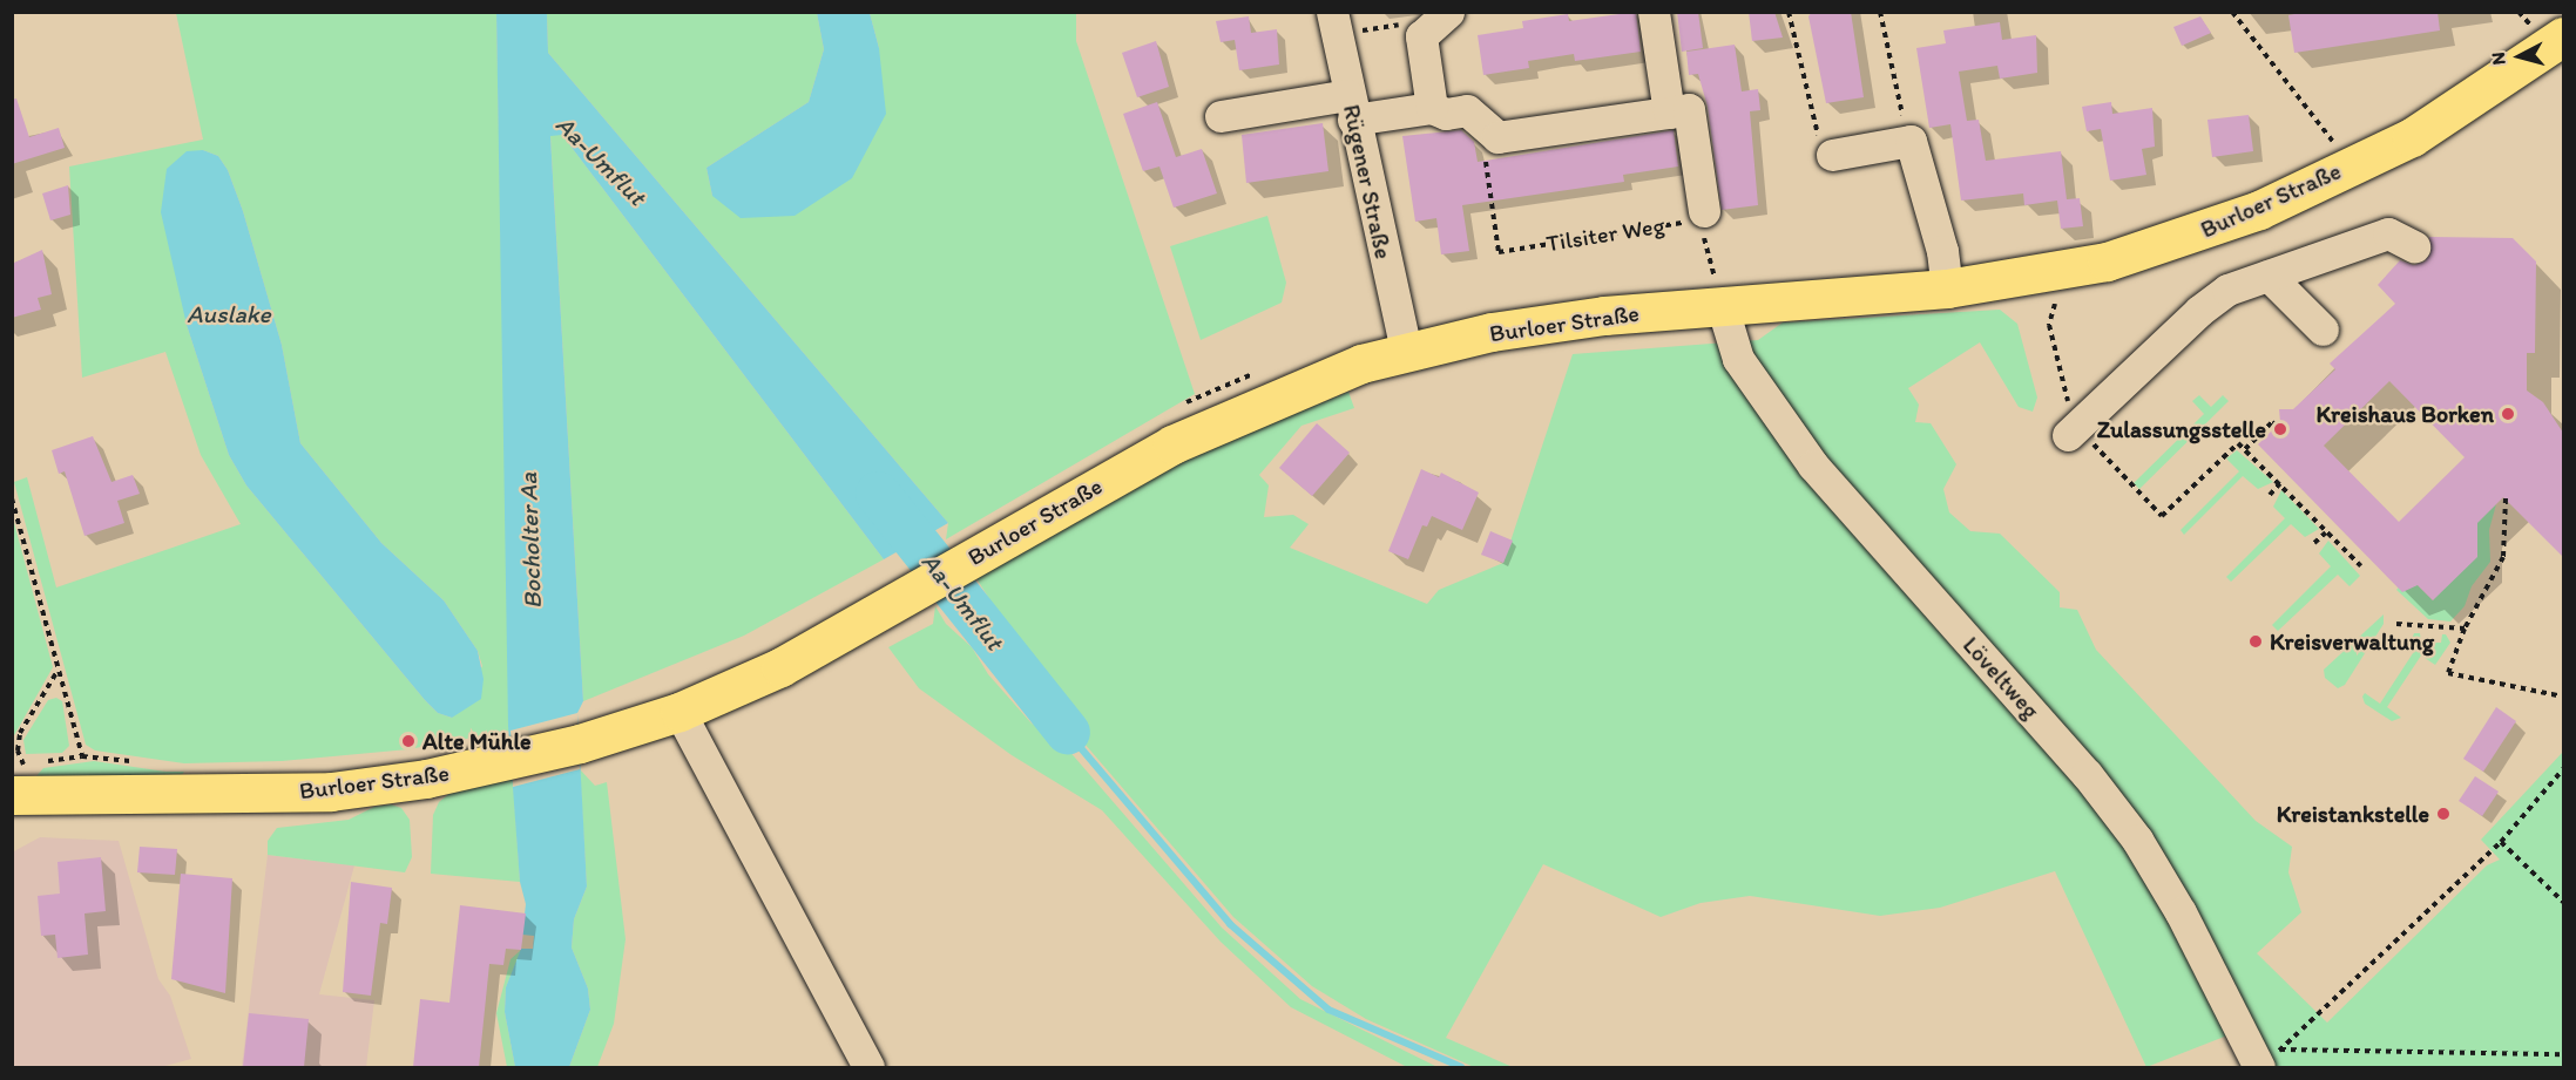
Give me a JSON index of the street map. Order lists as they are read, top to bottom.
{
  "streets": {
    "main road": ["Burloer Straße"],
    "street": ["Rügener Straße", "Löveltweg"],
    "path": ["Tilsiter Weg"]
  },
  "crossings": [
    ["Rügener Straße", "Burloer Straße"],
    ["Burloer Straße", "Löveltweg"]
  ],
  "water": ["Aa-Umflut", "Auslake", "Bocholter Aa"],
  "places": [
    "Kreishaus Borken",
    "Zulassungsstelle",
    "Kreisverwaltung",
    "Alte Mühle",
    "Kreistankstelle"
  ],
  "north": "left"
}
